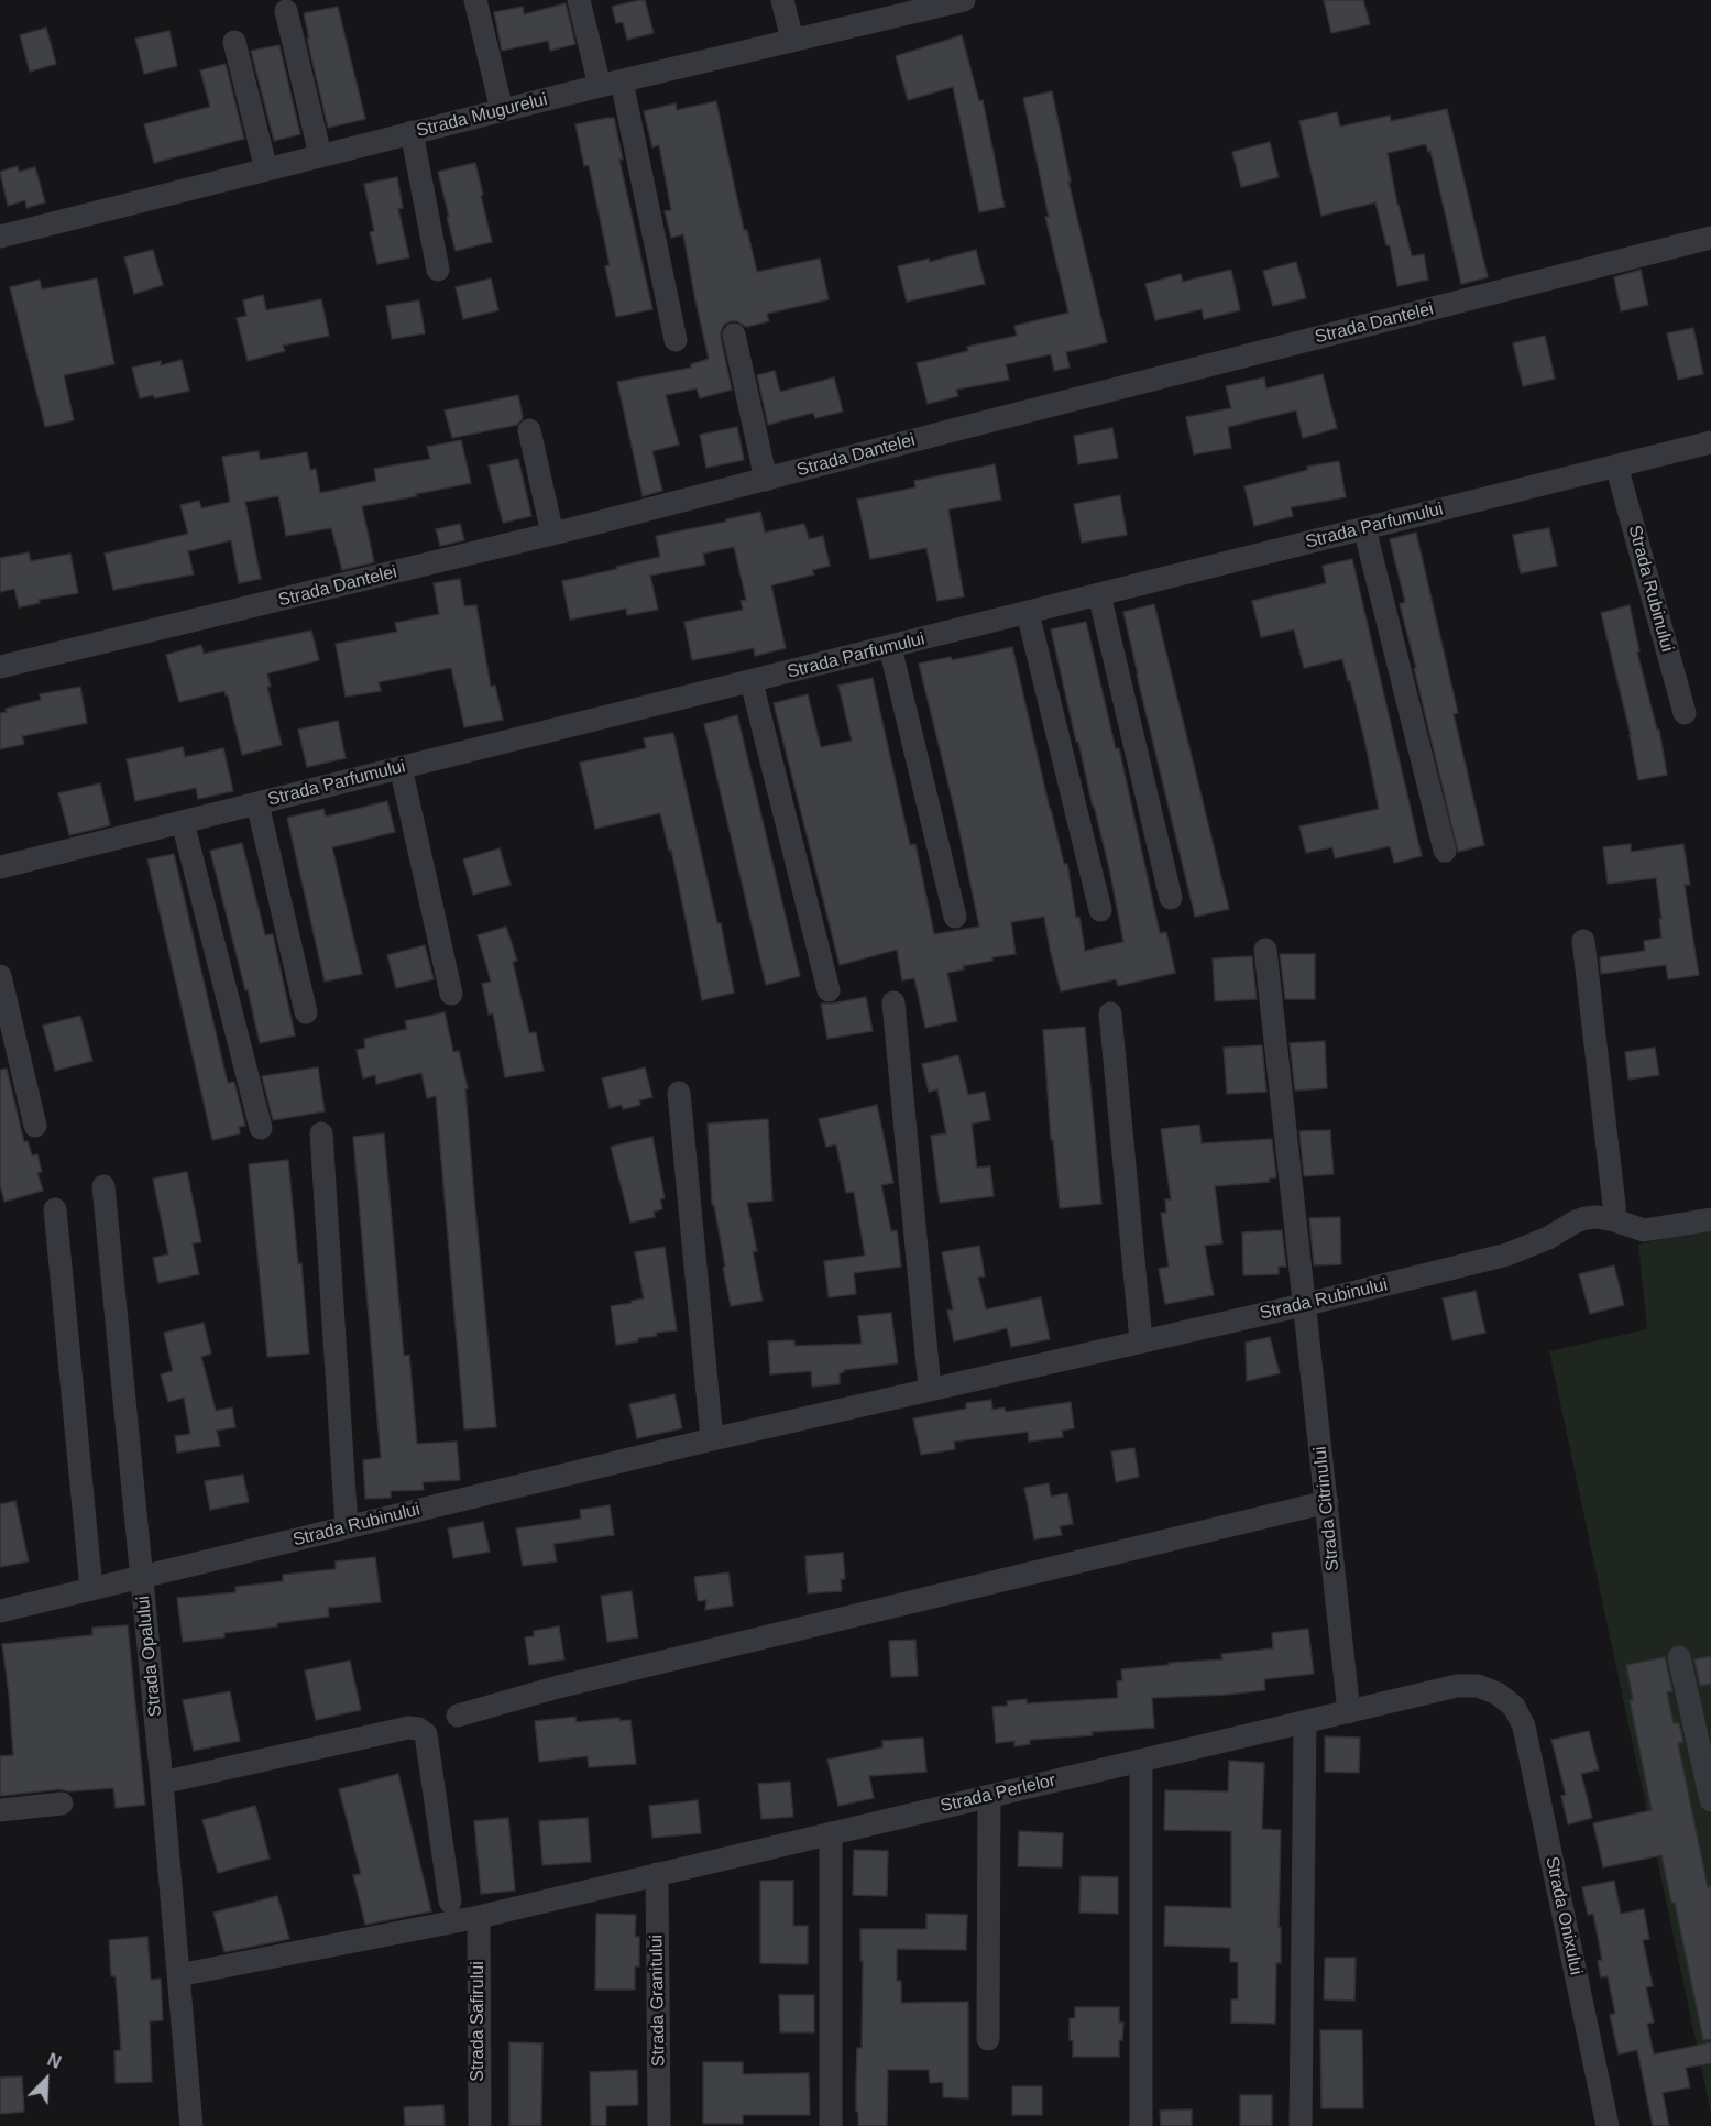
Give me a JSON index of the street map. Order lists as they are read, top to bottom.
{
  "streets": {
    "street": [
      "Strada Mugurelui",
      "Strada Dantelei",
      "Strada Parfumului",
      "Strada Rubinului",
      "Strada Citrinului",
      "Strada Opalului",
      "Strada Perlelor",
      "Strada Onixului",
      "Strada Granitului",
      "Strada Safirului"
    ]
  },
  "crossings": [
    ["Strada Parfumului", "Strada Rubinului"],
    ["Strada Rubinului", "Strada Citrinului"],
    ["Strada Rubinului", "Strada Opalului"],
    ["Strada Citrinului", "Strada Perlelor"],
    ["Strada Opalului", "Strada Perlelor"],
    ["Strada Perlelor", "Strada Onixului"],
    ["Strada Perlelor", "Strada Granitului"],
    ["Strada Perlelor", "Strada Safirului"]
  ],
  "north": "top right"
}
